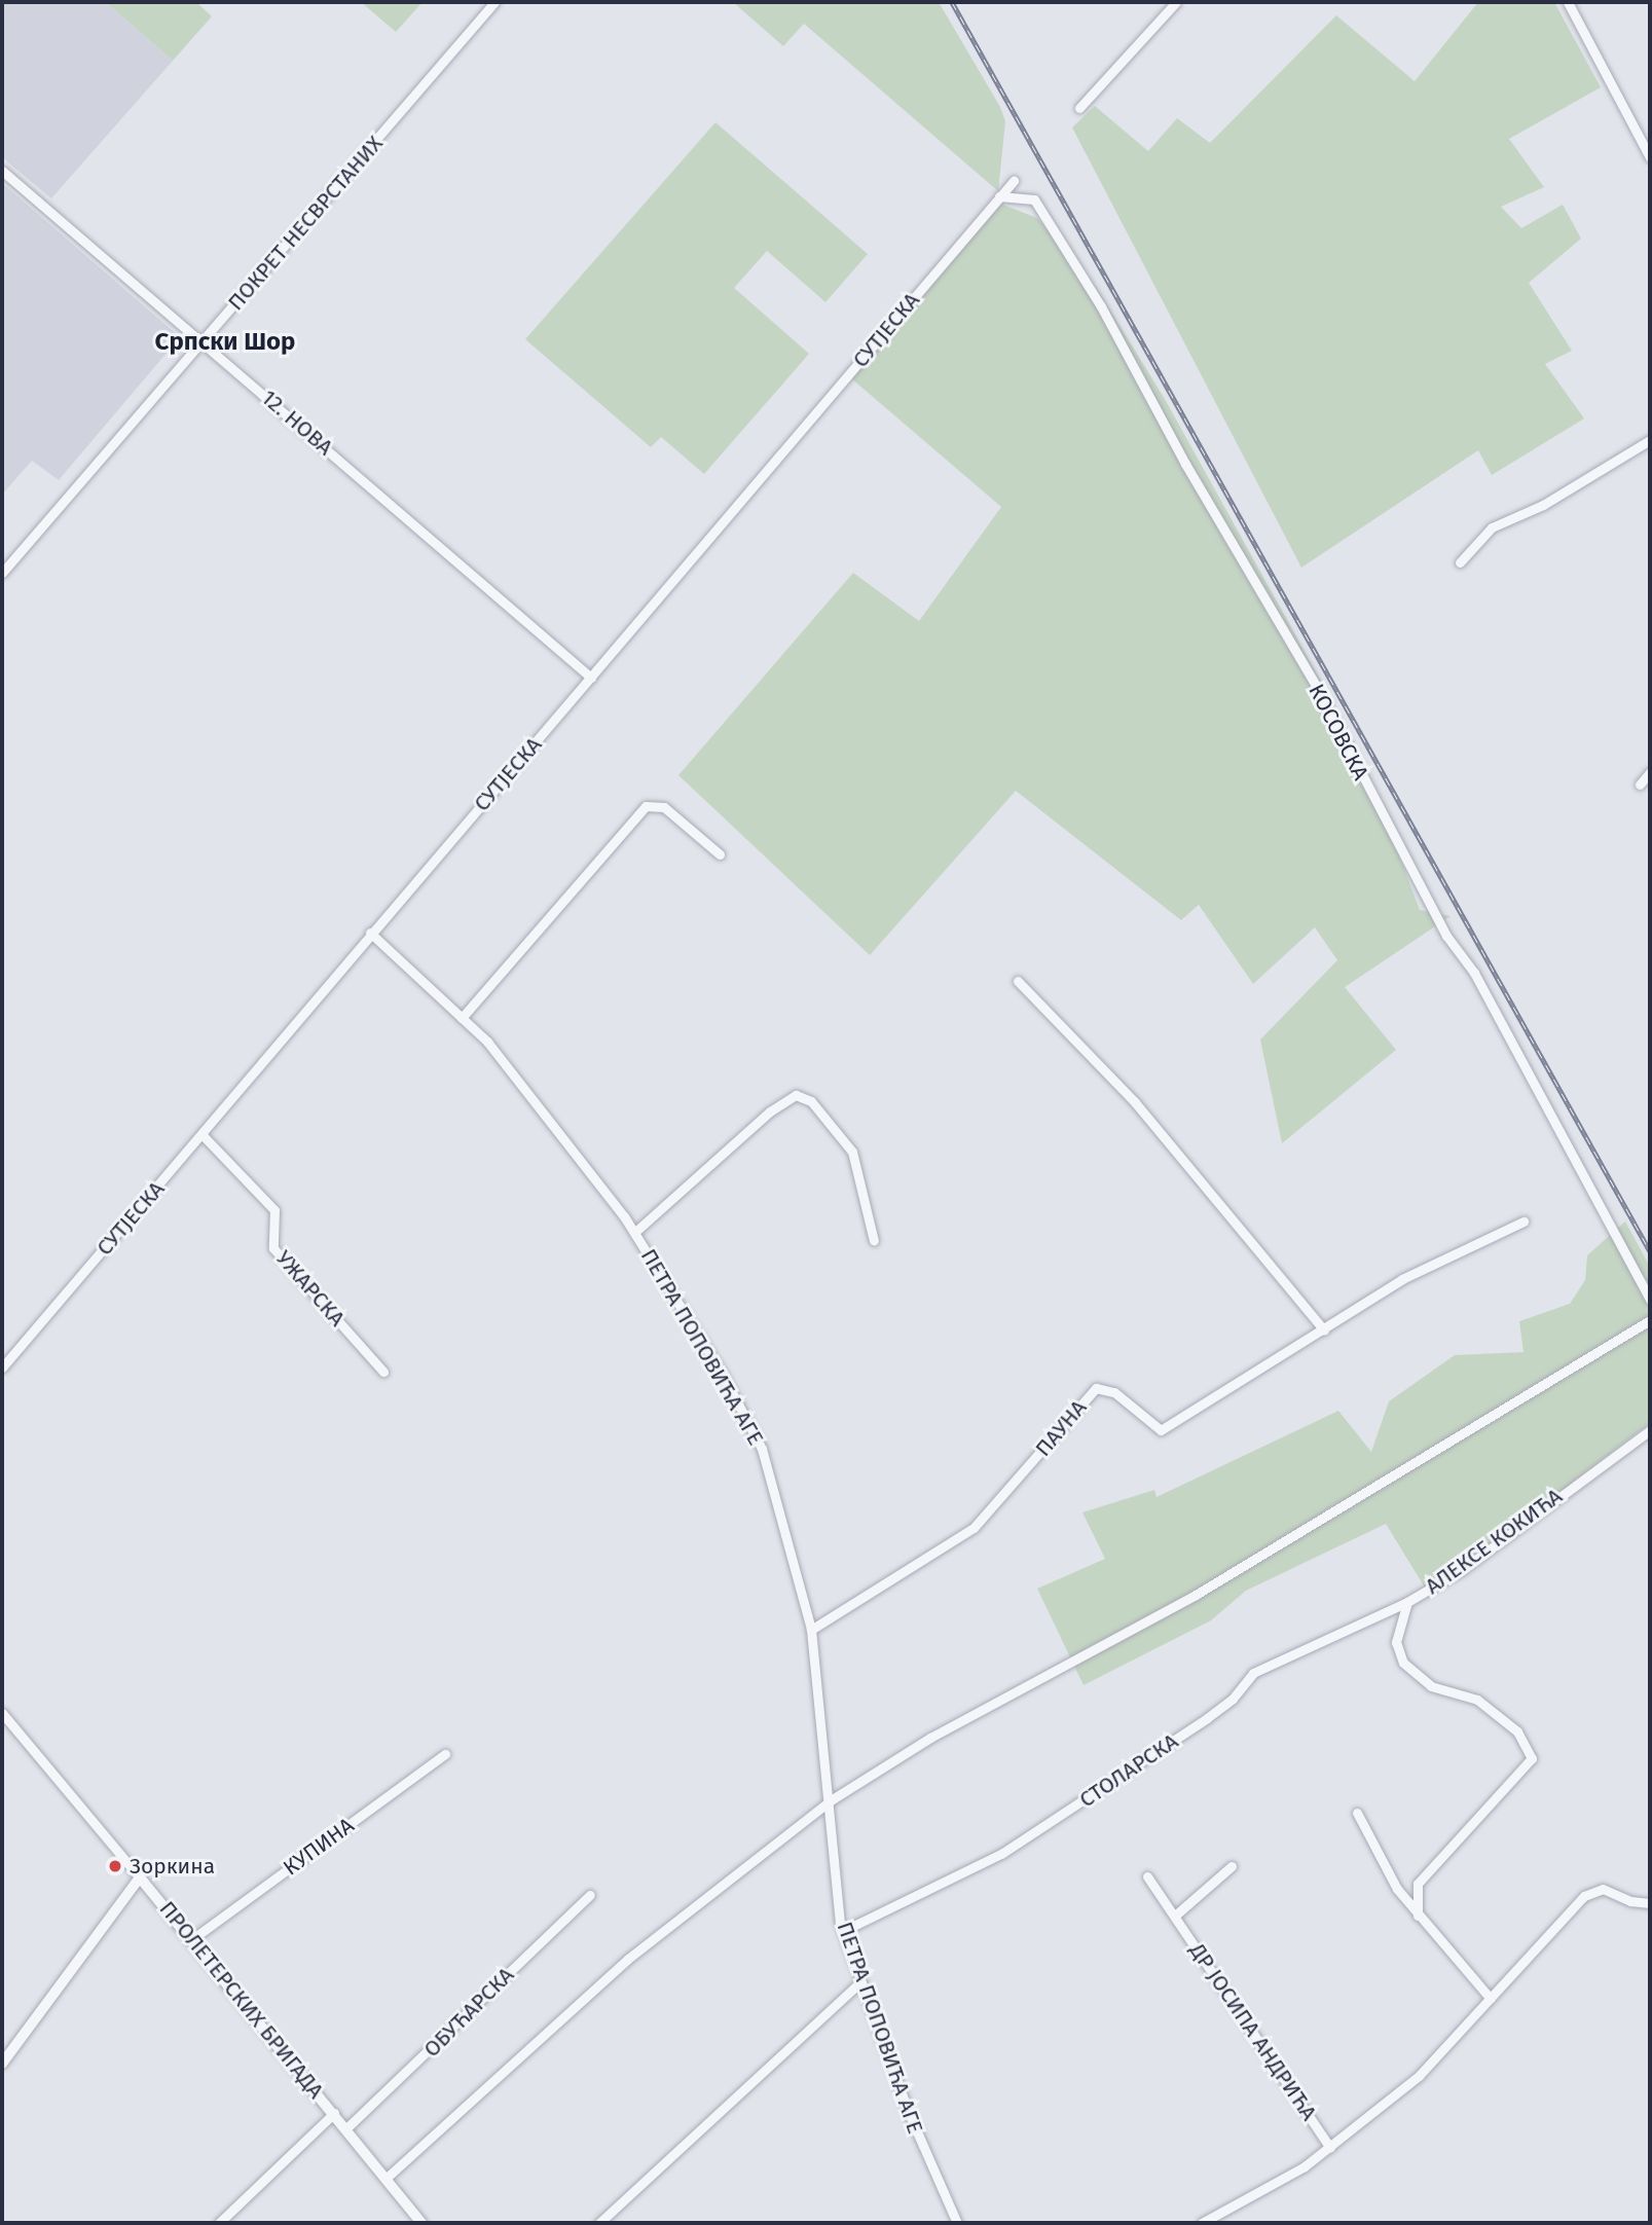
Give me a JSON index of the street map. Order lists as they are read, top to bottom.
{
  "streets": {
    "street": [
      "ПОКРЕТ НЕСВРСТАНИХ",
      "СУТЈЕСКА",
      "12. НОВА",
      "КОСОВСКА",
      "УЖАРСКА",
      "ПЕТРА ПОПОВИЋА АГЕ",
      "ПАУНА",
      "АЛЕКСЕ КОКИЋА",
      "СТОЛАРСКА",
      "КУПИНА",
      "ПРОЛЕТЕРСКИХ БРИГАДА",
      "ОБУЋАРСКА",
      "ДР ЈОСИПА АНДРИЋА"
    ]
  },
  "crossings": [
    ["ПОКРЕТ НЕСВРСТАНИХ", "12. НОВА"],
    ["СУТЈЕСКА", "12. НОВА"],
    ["СУТЈЕСКА", "КОСОВСКА"],
    ["СУТЈЕСКА", "УЖАРСКА"],
    ["СУТЈЕСКА", "ПЕТРА ПОПОВИЋА АГЕ"],
    ["ПЕТРА ПОПОВИЋА АГЕ", "ПАУНА"],
    ["ПЕТРА ПОПОВИЋА АГЕ", "СТОЛАРСКА"],
    ["АЛЕКСЕ КОКИЋА", "СТОЛАРСКА"],
    ["КУПИНА", "ПРОЛЕТЕРСКИХ БРИГАДА"],
    ["ПРОЛЕТЕРСКИХ БРИГАДА", "ОБУЋАРСКА"]
  ],
  "districts": ["Српски Шор"],
  "places": ["Зоркина"]
}
